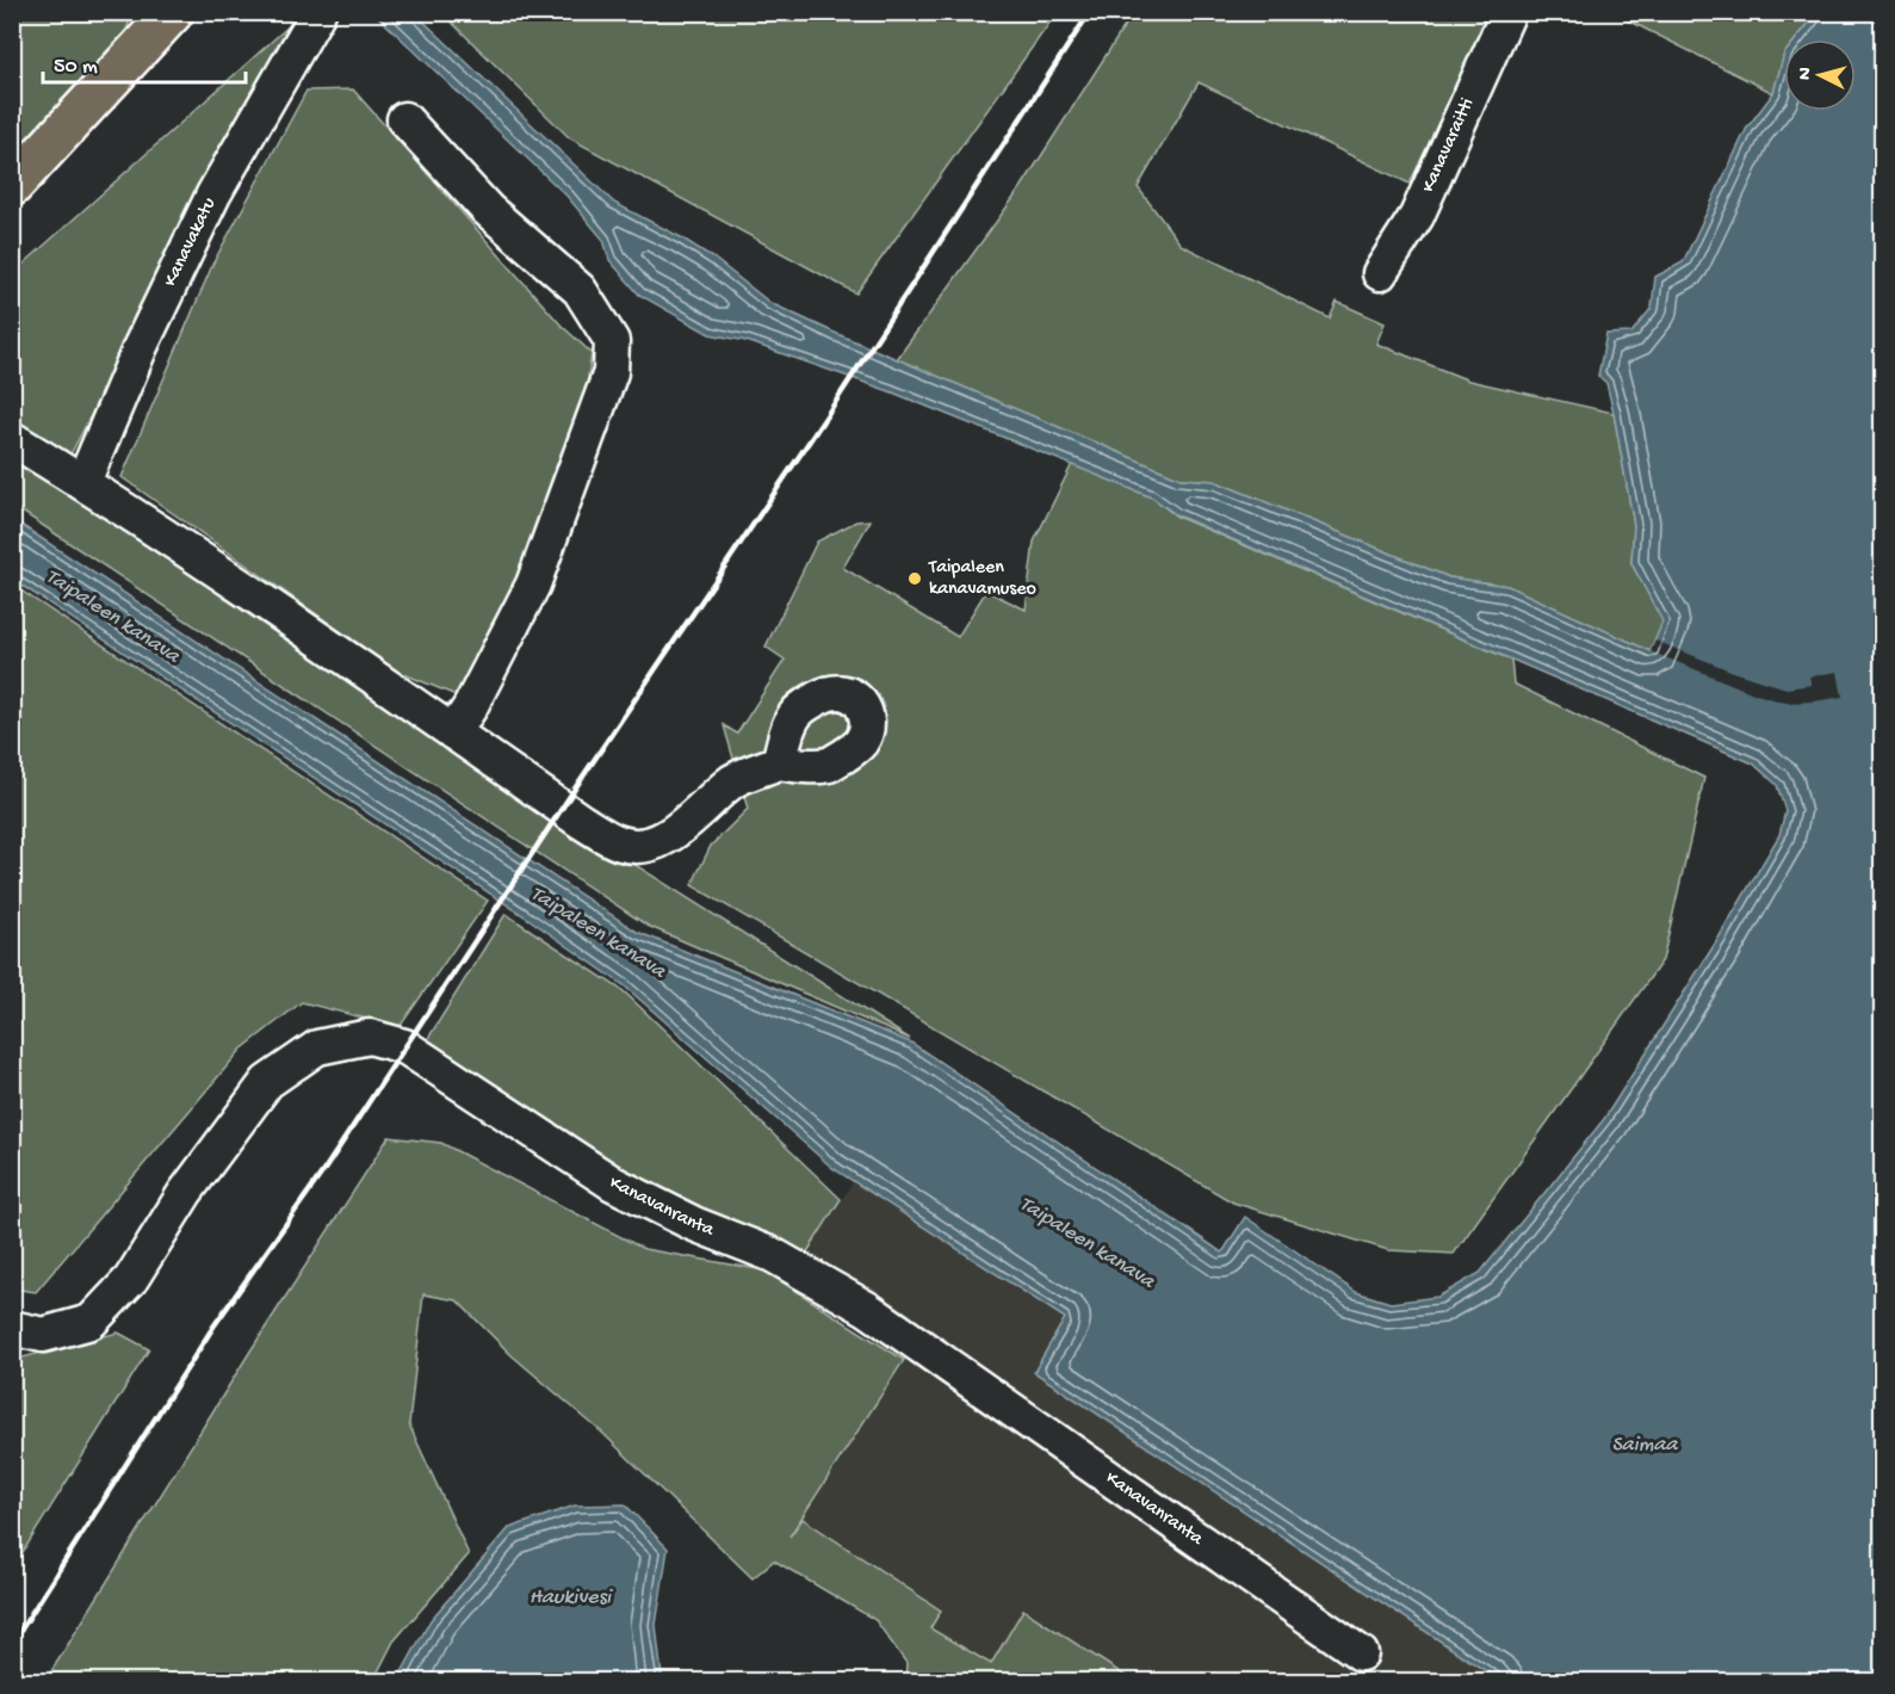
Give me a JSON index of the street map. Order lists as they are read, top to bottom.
{
  "streets": {
    "street": ["Kanavaraitti", "Kanavakatu", "Kanavanranta"]
  },
  "water": ["Taipaleen kanava", "Saimaa", "Haukivesi"],
  "places": ["Taipaleen kanavamuseo"],
  "scale_bar": "50 m",
  "north": "left"
}
